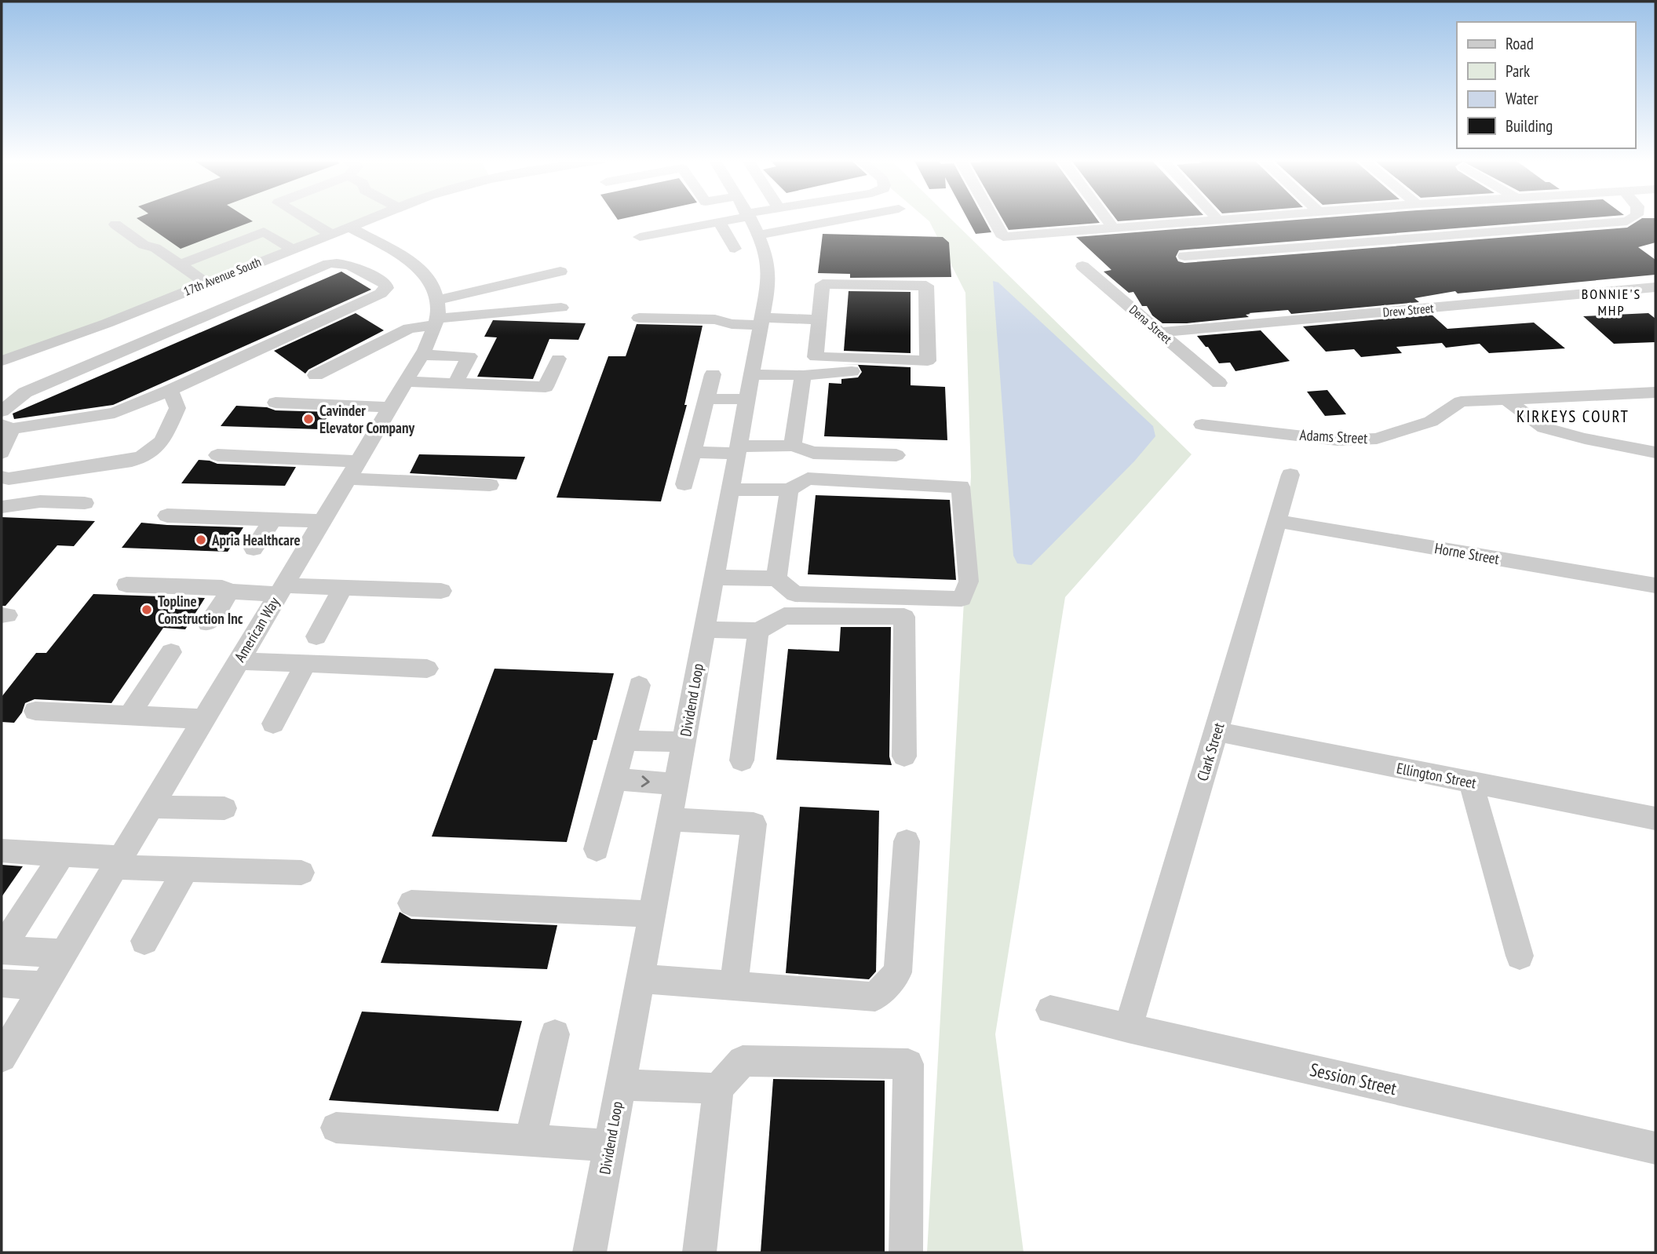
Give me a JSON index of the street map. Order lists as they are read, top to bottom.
{
  "streets": {
    "street": [
      "17th Avenue South",
      "Drew Street",
      "Dena Street",
      "Adams Street",
      "Horne Street",
      "American Way",
      "Dividend Loop",
      "Clark Street",
      "Ellington Street",
      "Session Street"
    ]
  },
  "crossings": [
    ["Drew Street", "Dena Street"],
    ["Horne Street", "Clark Street"],
    ["Clark Street", "Ellington Street"],
    ["Clark Street", "Session Street"]
  ],
  "districts": ["BONNIE'S MHP", "KIRKEYS COURT"],
  "places": ["Cavinder Elevator Company", "Apria Healthcare", "Topline Construction Inc"],
  "legend": [
    "Road",
    "Park",
    "Water",
    "Building"
  ]
}
